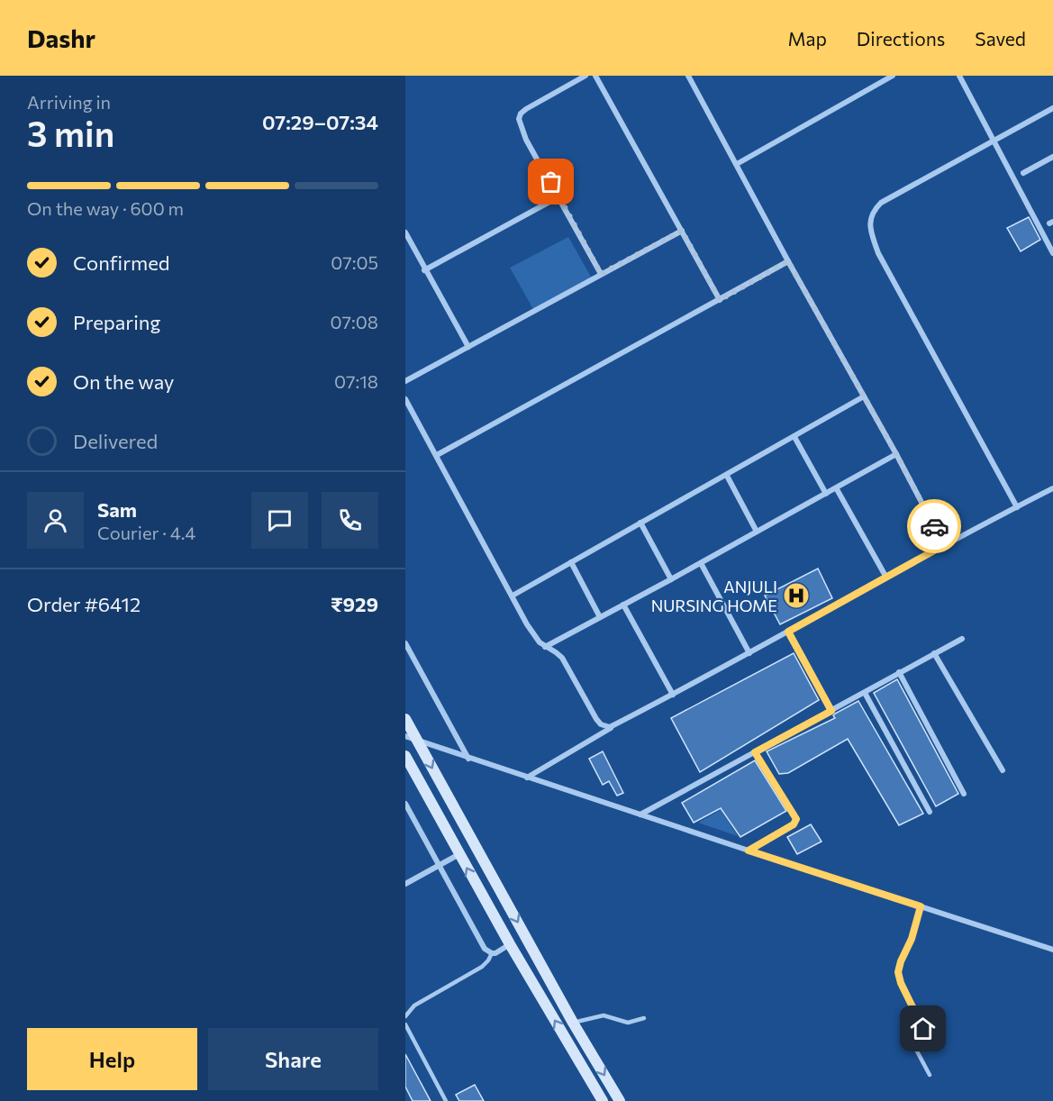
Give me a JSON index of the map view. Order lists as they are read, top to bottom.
{
  "places": {
    "hospital": ["ANJULI NURSING HOME"]
  },
  "page": {
    "header": "Dashr",
    "nav": ["Map", "Directions", "Saved"],
    "heading": ["3 min", "Arriving in", "07:29–07:34"],
    "panel": [
      "Sam",
      "Courier · 4.4",
      "Order #6412",
      "₹929"
    ],
    "bar": "On the way · 600 m",
    "list": [
      ["Confirmed", "07:05"],
      ["Preparing", "07:08"],
      ["On the way", "07:18"],
      "Delivered"
    ],
    "buttons": ["Help", "Share"]
  }
}
